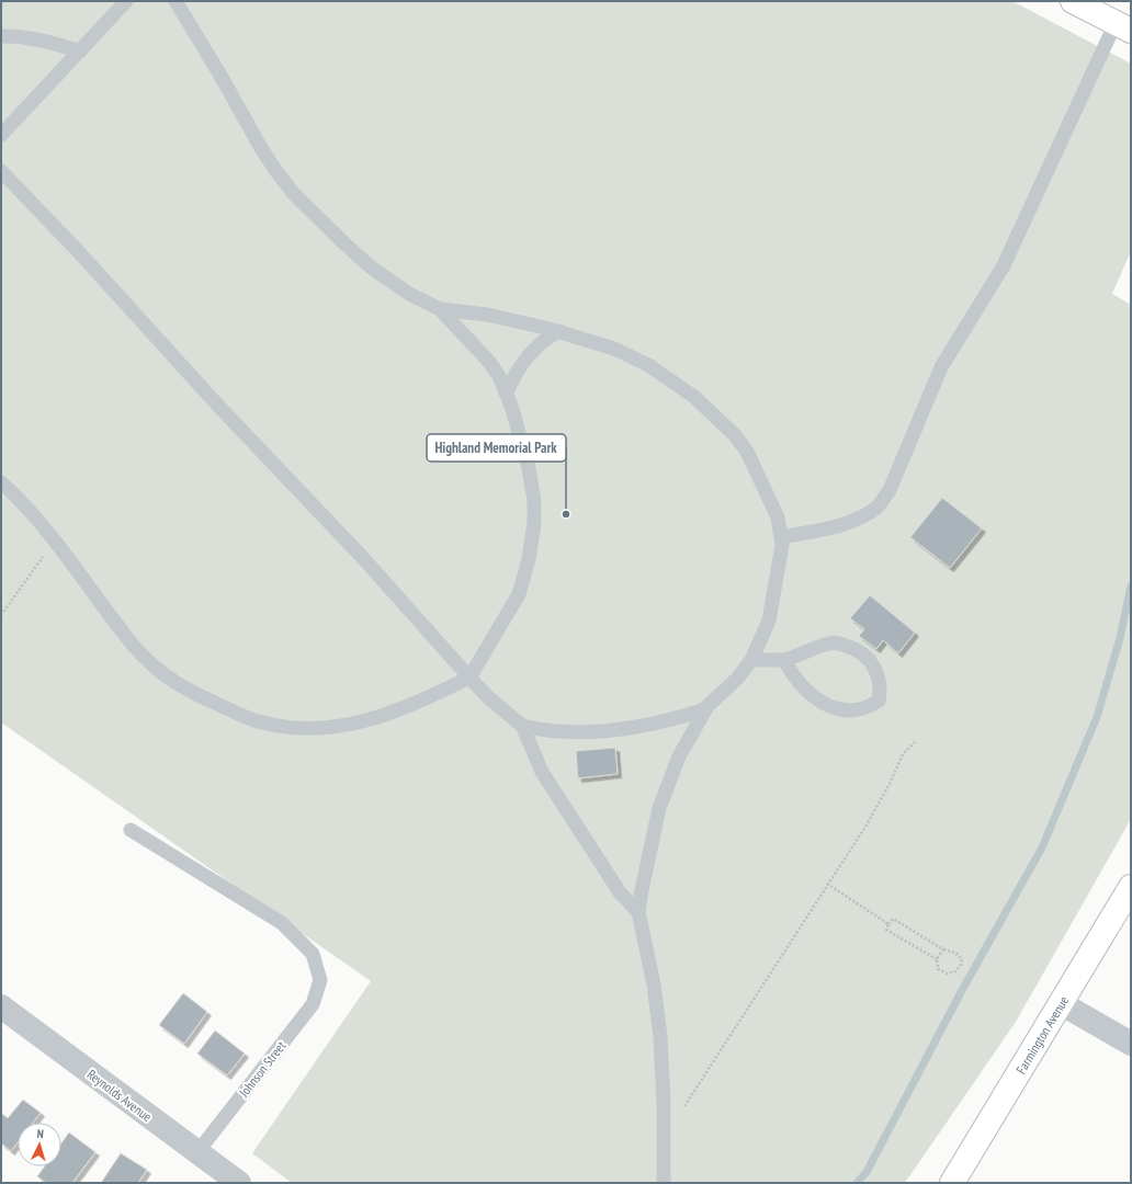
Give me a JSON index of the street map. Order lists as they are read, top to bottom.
{
  "streets": {
    "street": ["Farmington Avenue", "Reynolds Avenue"],
    "lane": ["Johnson Street"]
  },
  "crossings": [
    ["Johnson Street", "Reynolds Avenue"]
  ],
  "places": ["Highland Memorial Park"],
  "north": "top"
}
